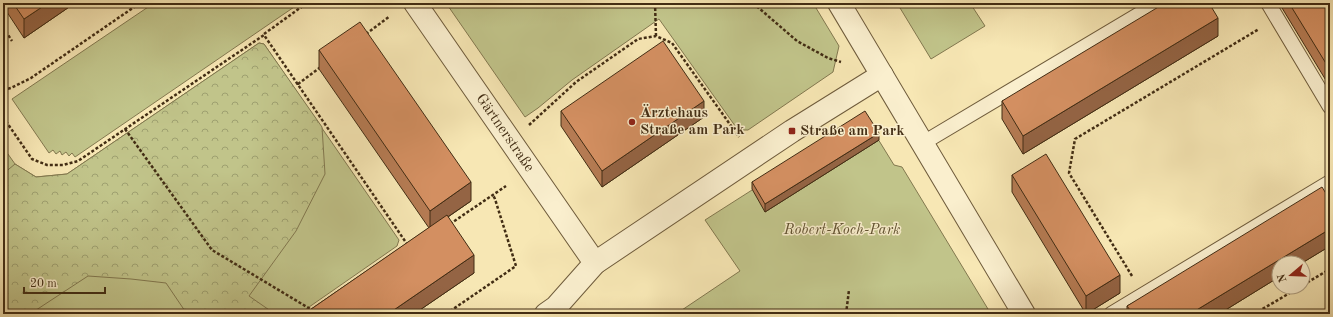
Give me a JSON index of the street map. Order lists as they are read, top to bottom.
{
  "streets": {
    "street": ["Gärtnerstraße"]
  },
  "parks": ["Robert-Koch-Park"],
  "places": {
    "other": ["Ärztehaus Straße am Park"],
    "transit": ["Straße am Park"]
  },
  "scale_bar": "20 m",
  "north": "left"
}
